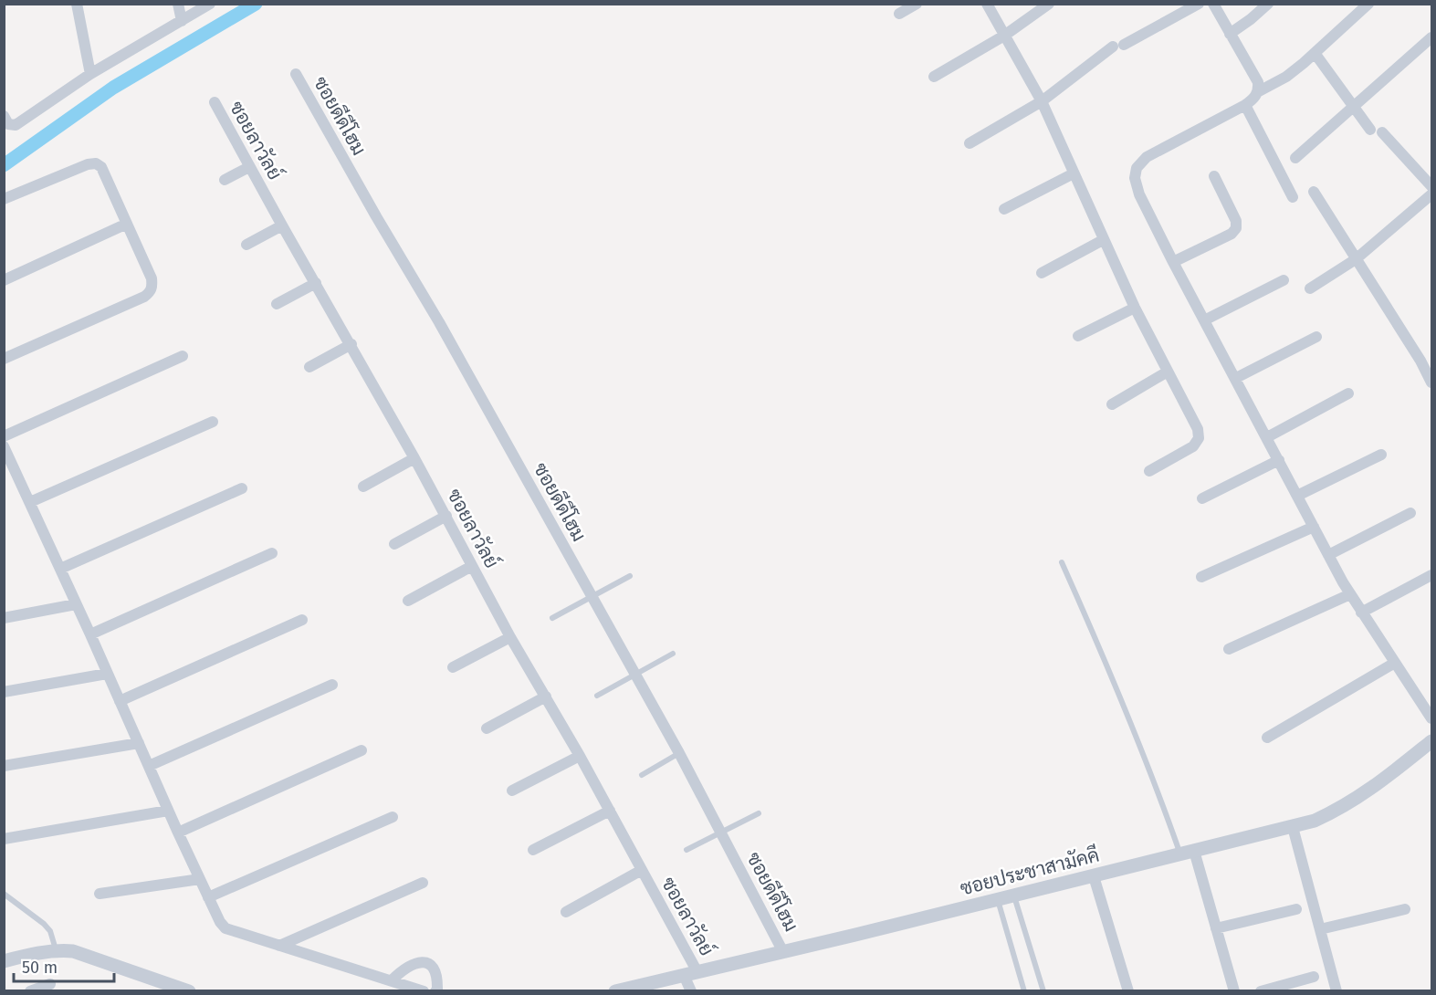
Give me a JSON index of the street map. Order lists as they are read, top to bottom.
{
  "streets": {
    "street": ["ซอยดีดีโฮม", "ซอยลาวัลย์", "ซอยประชาสามัคคี"]
  },
  "crossings": [
    ["ซอยดีดีโฮม", "ซอยประชาสามัคคี"],
    ["ซอยลาวัลย์", "ซอยประชาสามัคคี"]
  ],
  "scale_bar": "50 m"
}
